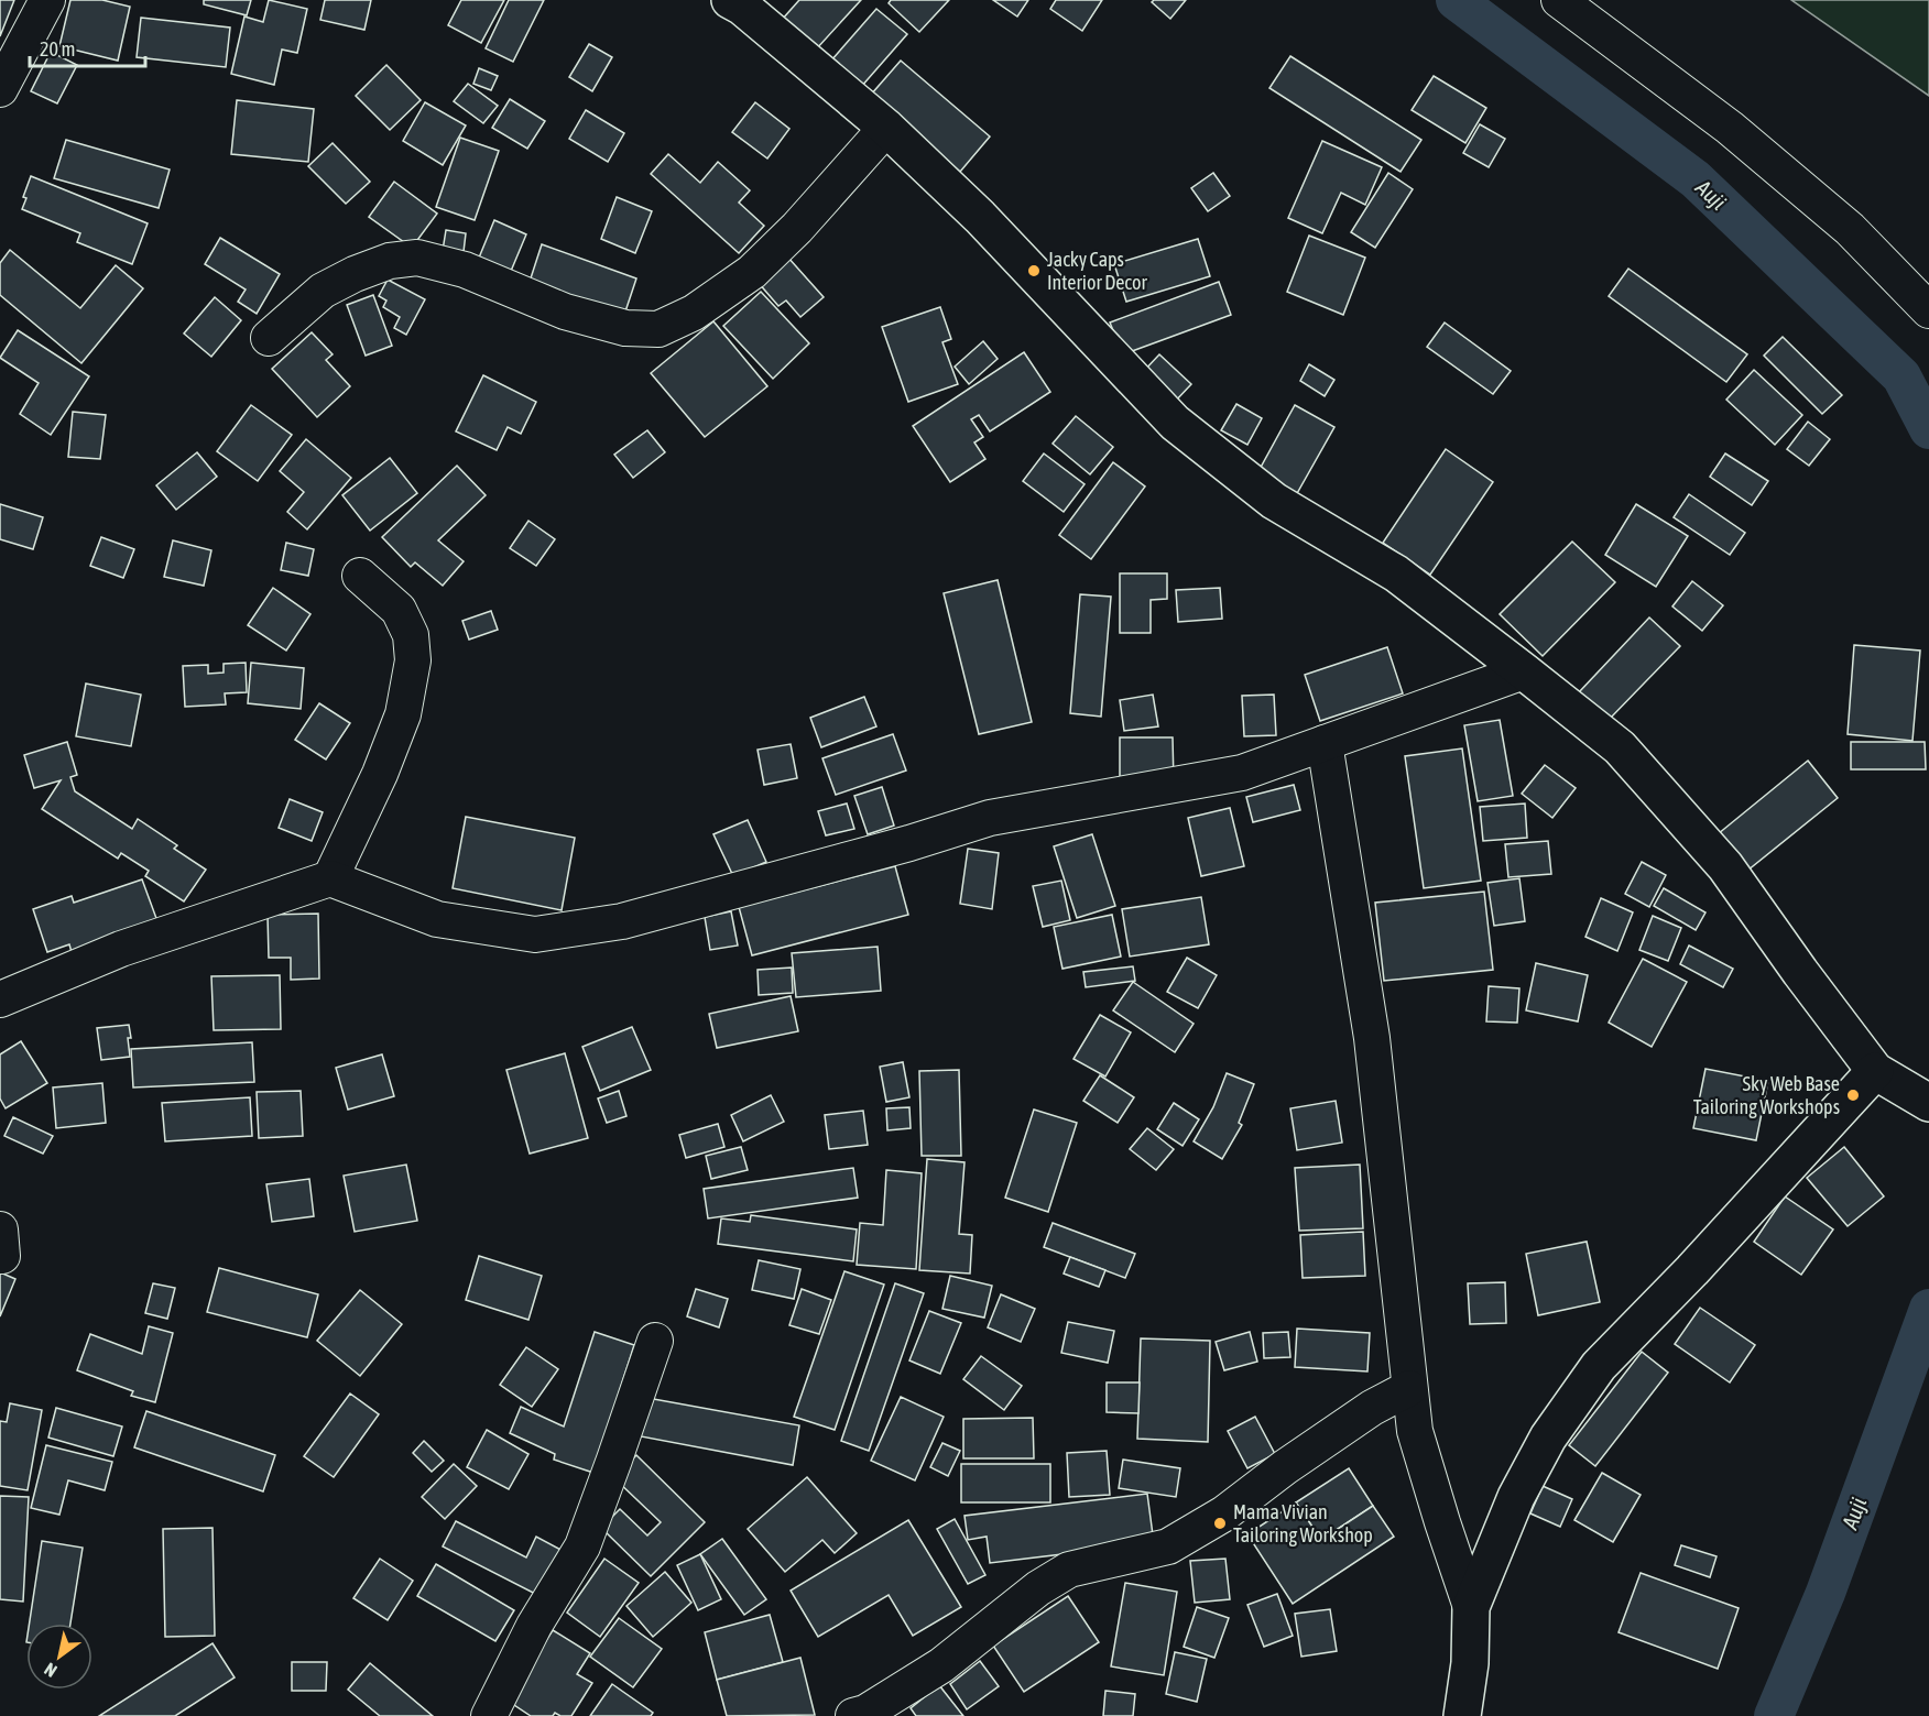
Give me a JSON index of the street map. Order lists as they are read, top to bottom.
{
  "water": ["Auji"],
  "places": ["Jacky Caps Interior Decor", "Sky Web Base Tailoring Workshops", "Mama Vivian Tailoring Workshop"],
  "scale_bar": "20 m",
  "north": "bottom left"
}
